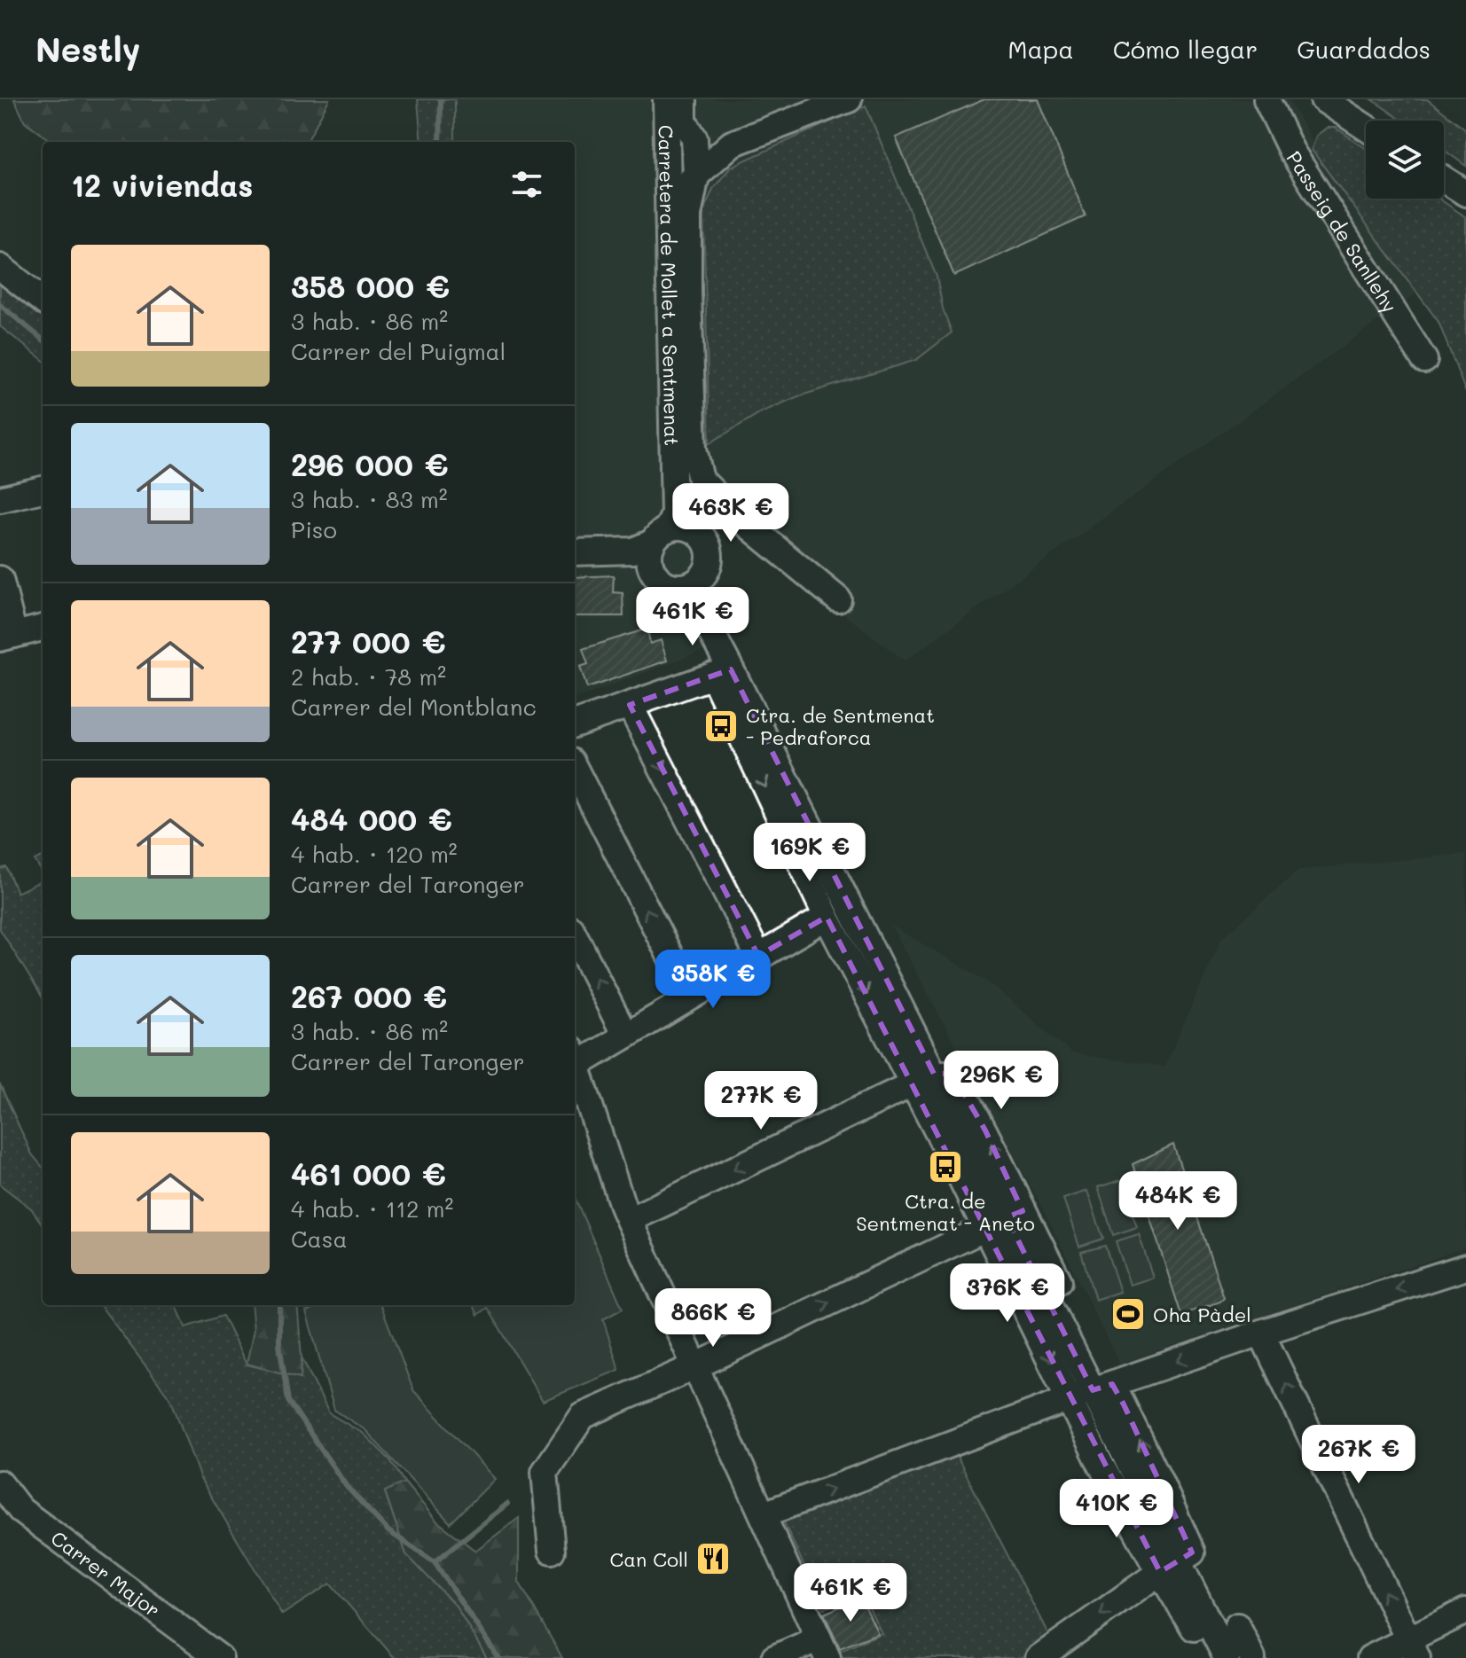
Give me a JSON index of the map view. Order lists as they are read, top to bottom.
{
  "streets": {
    "street": ["Passeig de Sanllehy", "Carretera de Mollet a Sentmenat", "Carrer Major"]
  },
  "places": {
    "bus stop": ["Ctra. de Sentmenat - Pedraforca", "Ctra. de Sentmenat - Aneto"],
    "sports": ["Oha Pàdel"],
    "restaurant": ["Can Coll"]
  },
  "page": {
    "header": "Nestly",
    "nav": ["Mapa", "Cómo llegar", "Guardados"],
    "heading": "12 viviendas",
    "list": [
      {
        "name": "358 000 €",
        "note": "3 hab. · 86 m² · Carrer del Puigmal"
      },
      {
        "name": "296 000 €",
        "note": "3 hab. · 83 m² · Piso"
      },
      {
        "name": "277 000 €",
        "note": "2 hab. · 78 m² · Carrer del Montblanc"
      },
      {
        "name": "484 000 €",
        "note": "4 hab. · 120 m² · Carrer del Taronger"
      },
      {
        "name": "267 000 €",
        "note": "3 hab. · 86 m² · Carrer del Taronger"
      },
      {
        "name": "461 000 €",
        "note": "4 hab. · 112 m² · Casa"
      }
    ],
    "price": [
      "463K €",
      "461K €",
      "169K €",
      "358K €",
      "296K €",
      "277K €",
      "484K €",
      "376K €",
      "866K €",
      "267K €",
      "410K €",
      "461K €"
    ]
  }
}
